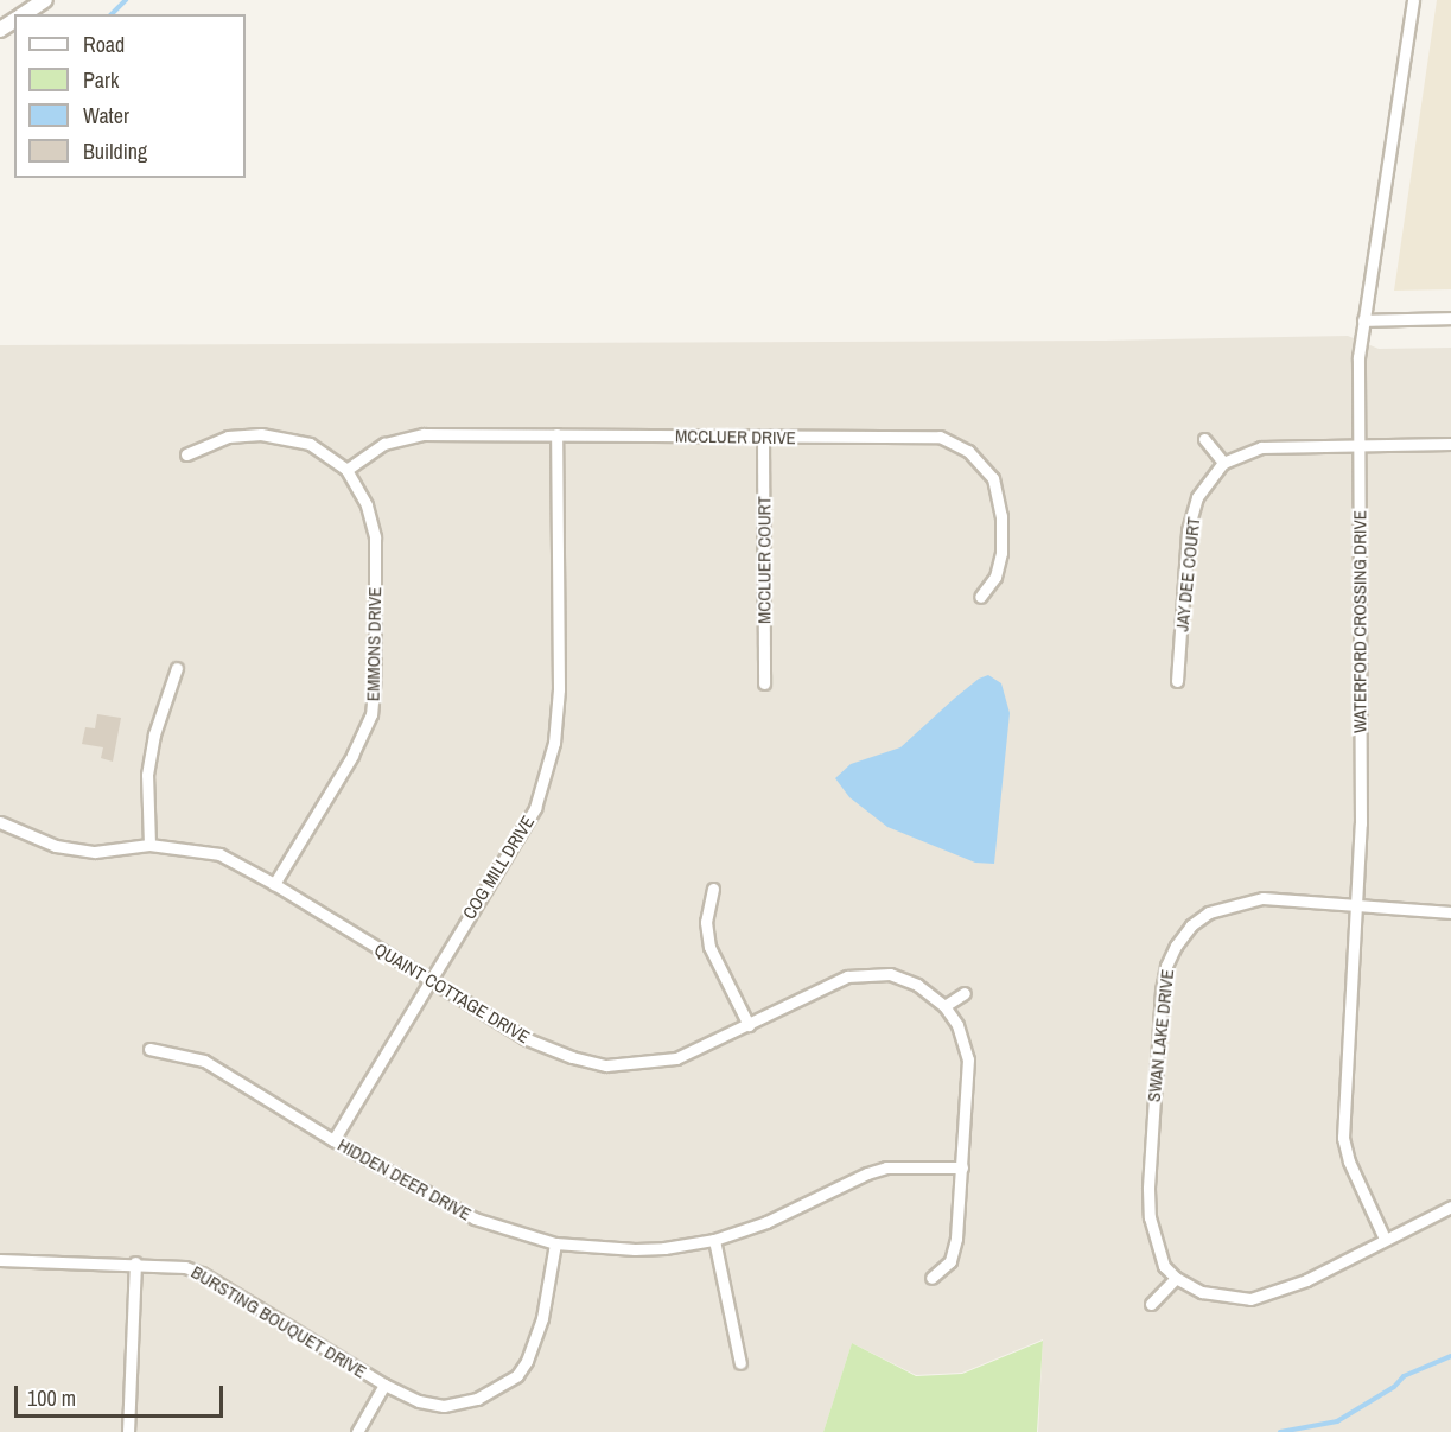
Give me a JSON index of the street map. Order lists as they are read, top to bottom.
{
  "streets": {
    "street": [
      "MCCLUER DRIVE",
      "MCCLUER COURT",
      "JAY DEE COURT",
      "WATERFORD CROSSING DRIVE",
      "EMMONS DRIVE",
      "COG MILL DRIVE",
      "QUAINT COTTAGE DRIVE",
      "SWAN LAKE DRIVE",
      "HIDDEN DEER DRIVE",
      "BURSTING BOUQUET DRIVE"
    ]
  },
  "crossings": [
    ["MCCLUER DRIVE", "MCCLUER COURT"],
    ["MCCLUER DRIVE", "EMMONS DRIVE"],
    ["MCCLUER DRIVE", "COG MILL DRIVE"],
    ["WATERFORD CROSSING DRIVE", "SWAN LAKE DRIVE"],
    ["EMMONS DRIVE", "QUAINT COTTAGE DRIVE"],
    ["COG MILL DRIVE", "QUAINT COTTAGE DRIVE"],
    ["COG MILL DRIVE", "HIDDEN DEER DRIVE"],
    ["QUAINT COTTAGE DRIVE", "HIDDEN DEER DRIVE"],
    ["HIDDEN DEER DRIVE", "BURSTING BOUQUET DRIVE"]
  ],
  "legend": [
    "Road",
    "Park",
    "Water",
    "Building"
  ],
  "scale_bar": "100 m"
}
